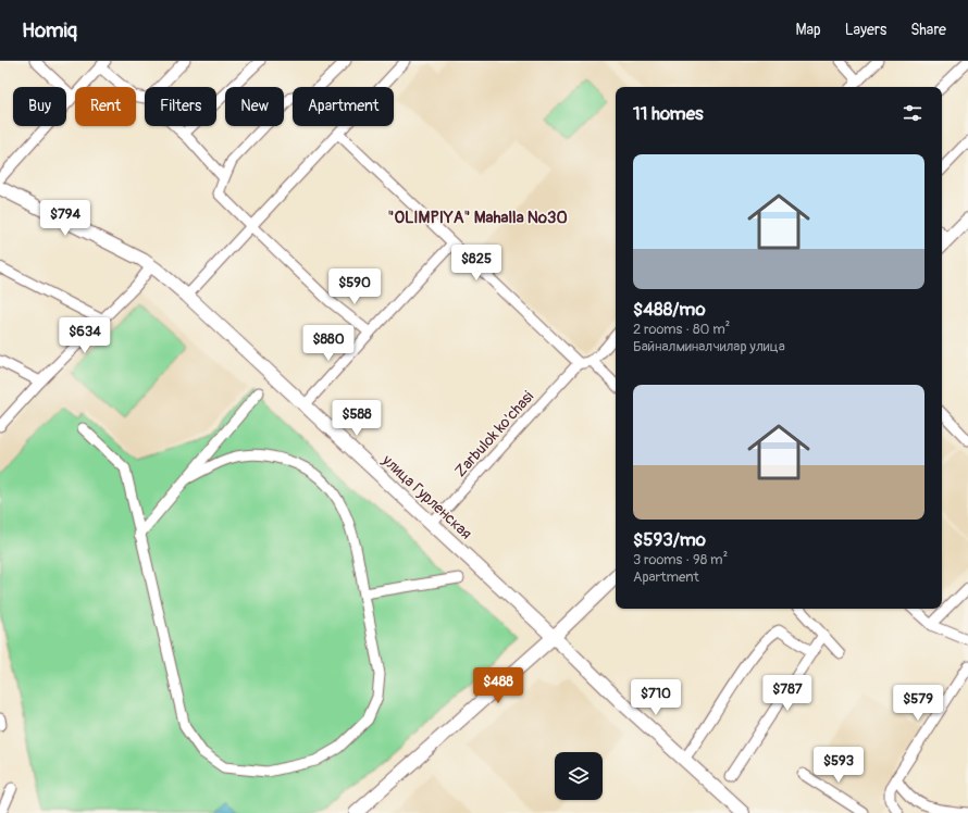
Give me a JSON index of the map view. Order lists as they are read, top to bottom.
{
  "streets": {
    "street": ["Zarbulok ko'chasi", "улица Гурленская"]
  },
  "crossings": [
    ["Zarbulok ko'chasi", "улица Гурленская"]
  ],
  "districts": ["\"OLIMPIYA\" Mahalla №30"],
  "page": {
    "header": "Homiq",
    "nav": ["Map", "Layers", "Share"],
    "chip": [
      "Buy",
      "Rent",
      "Filters",
      "New",
      "Apartment"
    ],
    "heading": "11 homes",
    "list": [
      {
        "name": "$488/mo",
        "note": "2 rooms · 80 m² · Байналминалчилар улица"
      },
      {
        "name": "$593/mo",
        "note": "3 rooms · 98 m² · Apartment"
      }
    ],
    "price": [
      "$794",
      "$825",
      "$590",
      "$634",
      "$880",
      "$588",
      "$488",
      "$787",
      "$710",
      "$579",
      "$593"
    ]
  }
}
